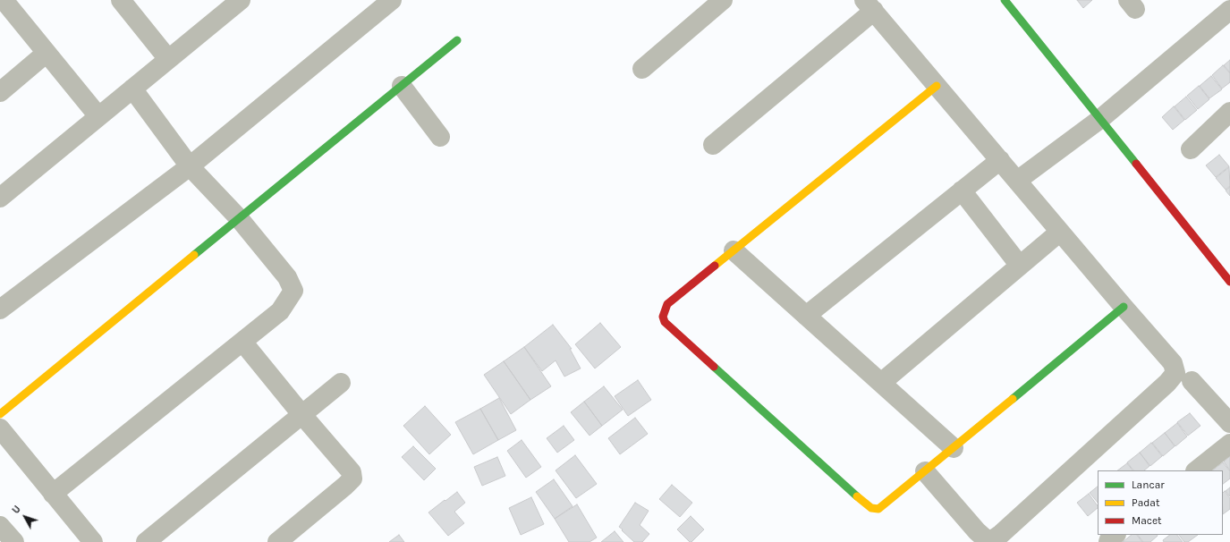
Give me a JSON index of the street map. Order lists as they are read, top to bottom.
{
  "legend": ["Lancar", "Padat", "Macet"],
  "north": "top left"
}
